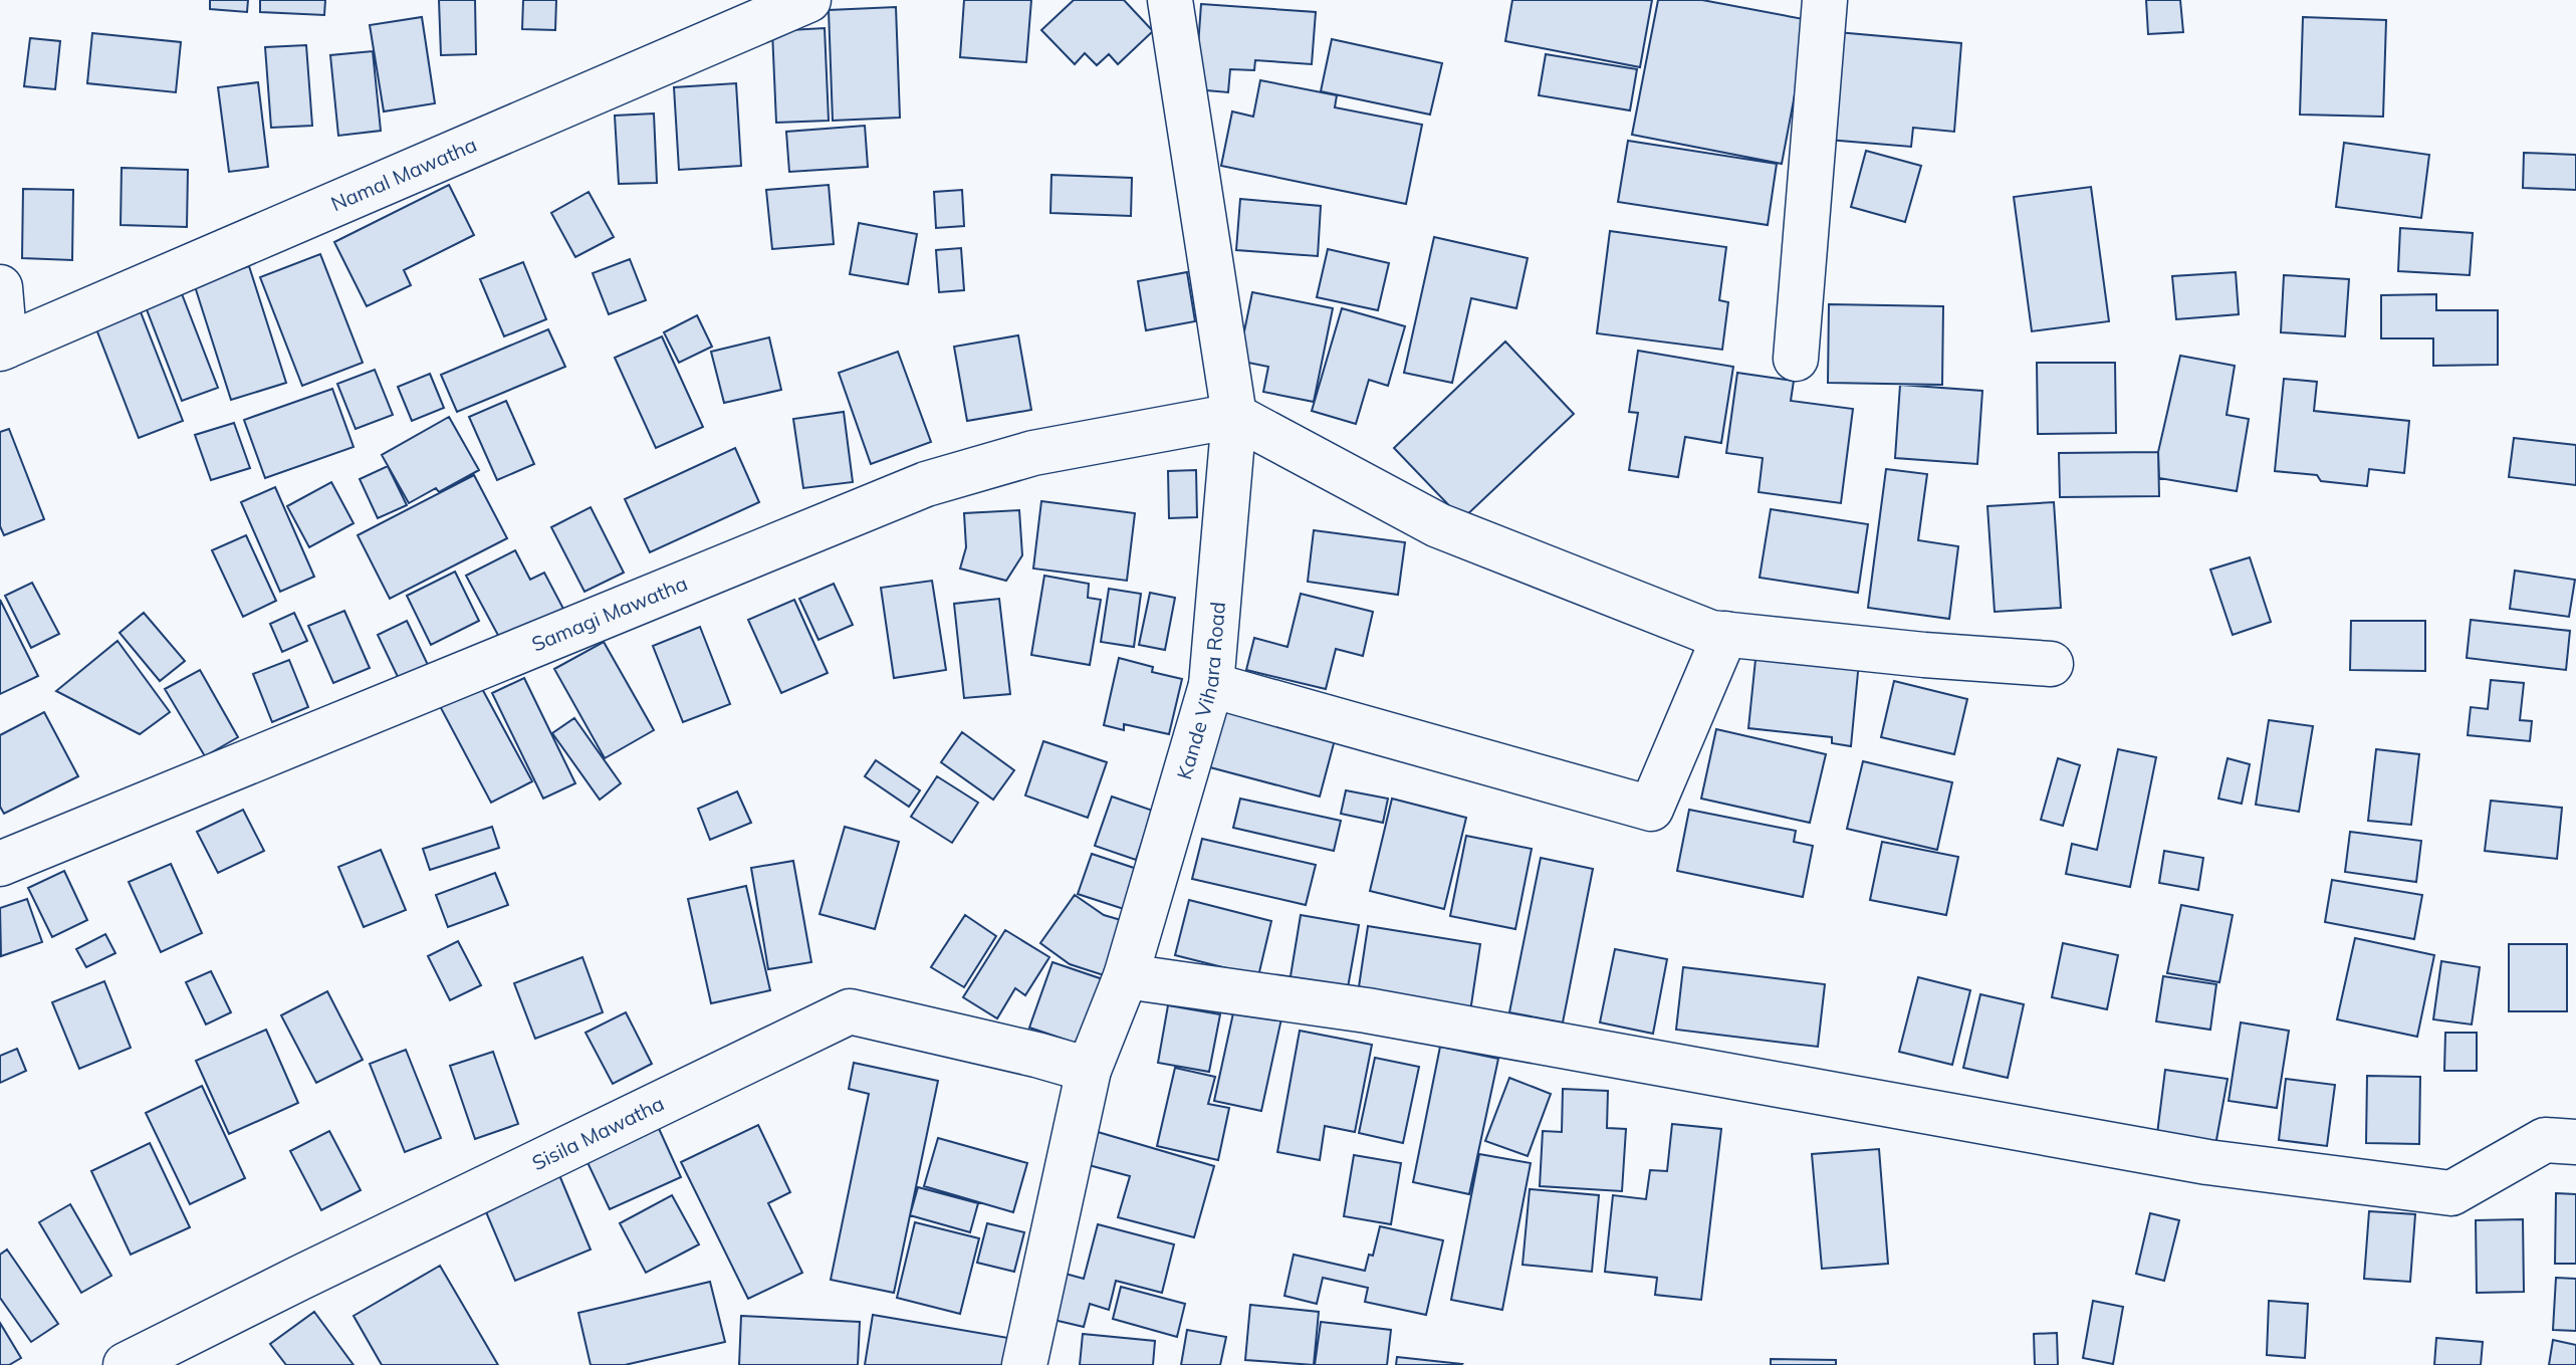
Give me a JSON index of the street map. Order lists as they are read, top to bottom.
{
  "streets": {
    "street": [
      "Namal Mawatha",
      "Samagi Mawatha",
      "Kande Vihara Road",
      "Sisila Mawatha"
    ]
  },
  "crossings": [
    ["Samagi Mawatha", "Kande Vihara Road"],
    ["Kande Vihara Road", "Sisila Mawatha"]
  ]
}
